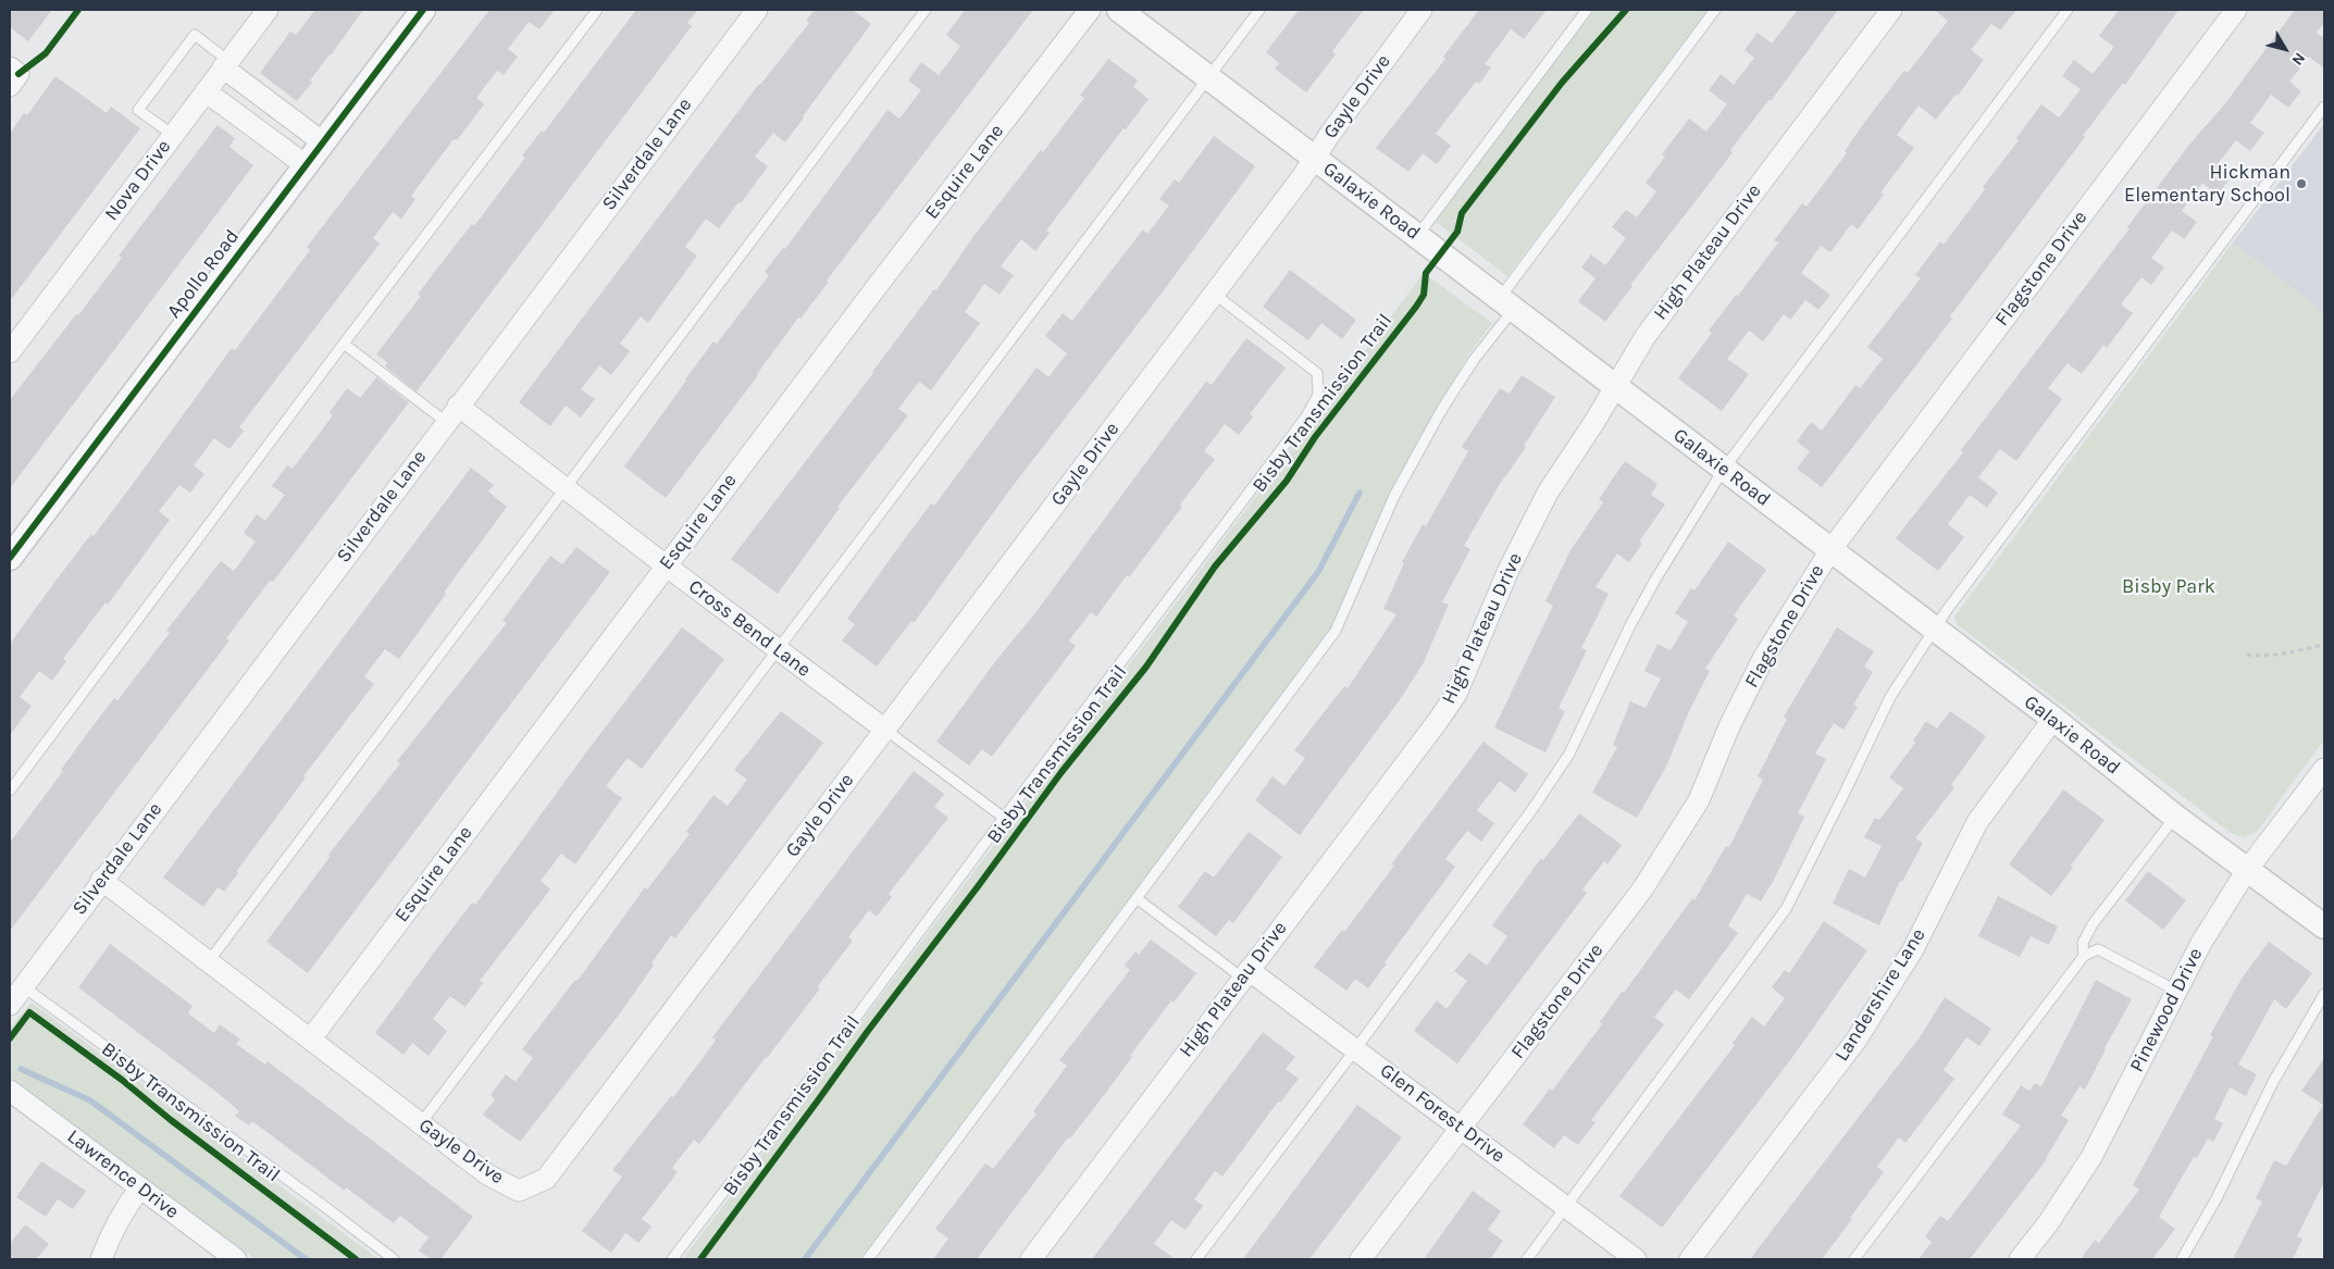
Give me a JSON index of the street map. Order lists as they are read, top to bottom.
{
  "streets": {
    "street": [
      "Gayle Drive",
      "Silverdale Lane",
      "Esquire Lane",
      "Nova Drive",
      "Galaxie Road",
      "High Plateau Drive",
      "Flagstone Drive",
      "Apollo Road",
      "Cross Bend Lane",
      "Landershire Lane",
      "Pinewood Drive",
      "Glen Forest Drive",
      "Lawrence Drive"
    ],
    "cycle path": ["Bisby Transmission Trail"]
  },
  "crossings": [
    ["Gayle Drive", "Silverdale Lane"],
    ["Gayle Drive", "Esquire Lane"],
    ["Gayle Drive", "Galaxie Road"],
    ["Gayle Drive", "Cross Bend Lane"],
    ["Silverdale Lane", "Cross Bend Lane"],
    ["Esquire Lane", "Cross Bend Lane"],
    ["Galaxie Road", "High Plateau Drive"],
    ["Galaxie Road", "Flagstone Drive"],
    ["Galaxie Road", "Landershire Lane"],
    ["Galaxie Road", "Pinewood Drive"],
    ["High Plateau Drive", "Glen Forest Drive"],
    ["Flagstone Drive", "Glen Forest Drive"]
  ],
  "parks": ["Bisby Park"],
  "places": ["Hickman Elementary School"],
  "north": "bottom right"
}
